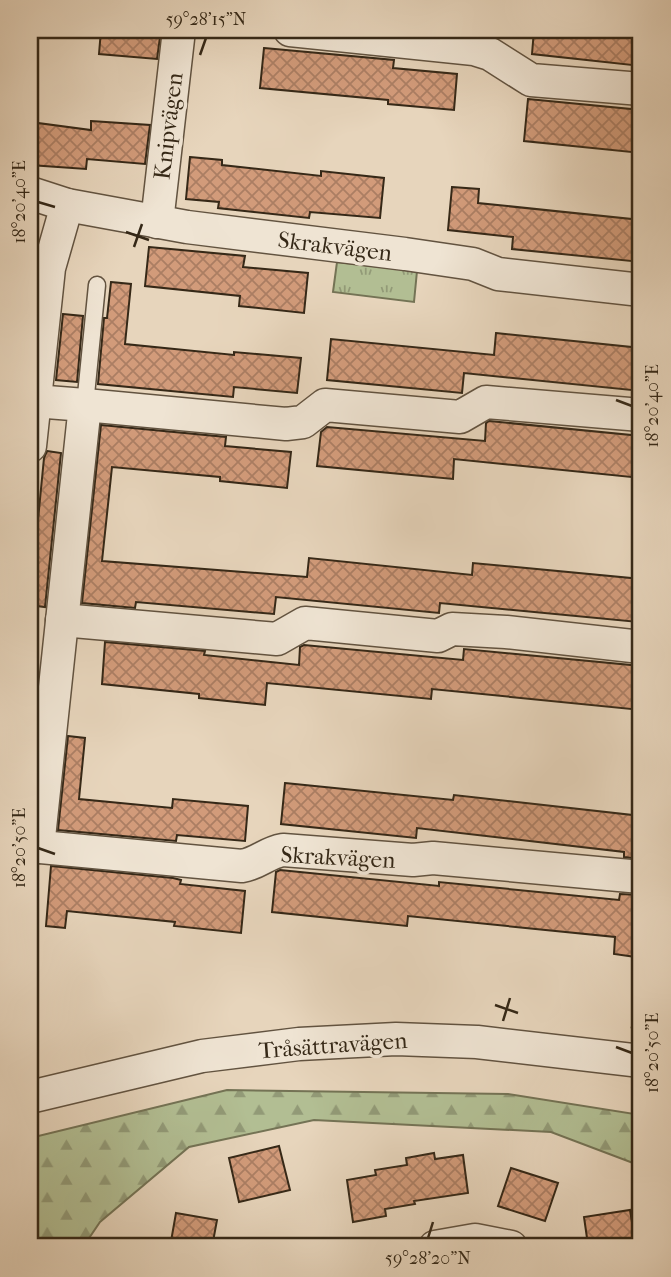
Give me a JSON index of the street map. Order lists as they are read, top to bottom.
{
  "streets": {
    "street": ["Knipvägen", "Skrakvägen", "Tråsättravägen"]
  },
  "crossings": [
    ["Knipvägen", "Skrakvägen"]
  ],
  "coordinates": [
    "59°28'15\"N",
    "18°20'40\"E",
    "18°20'50\"E",
    "59°28'20\"N"
  ]
}
